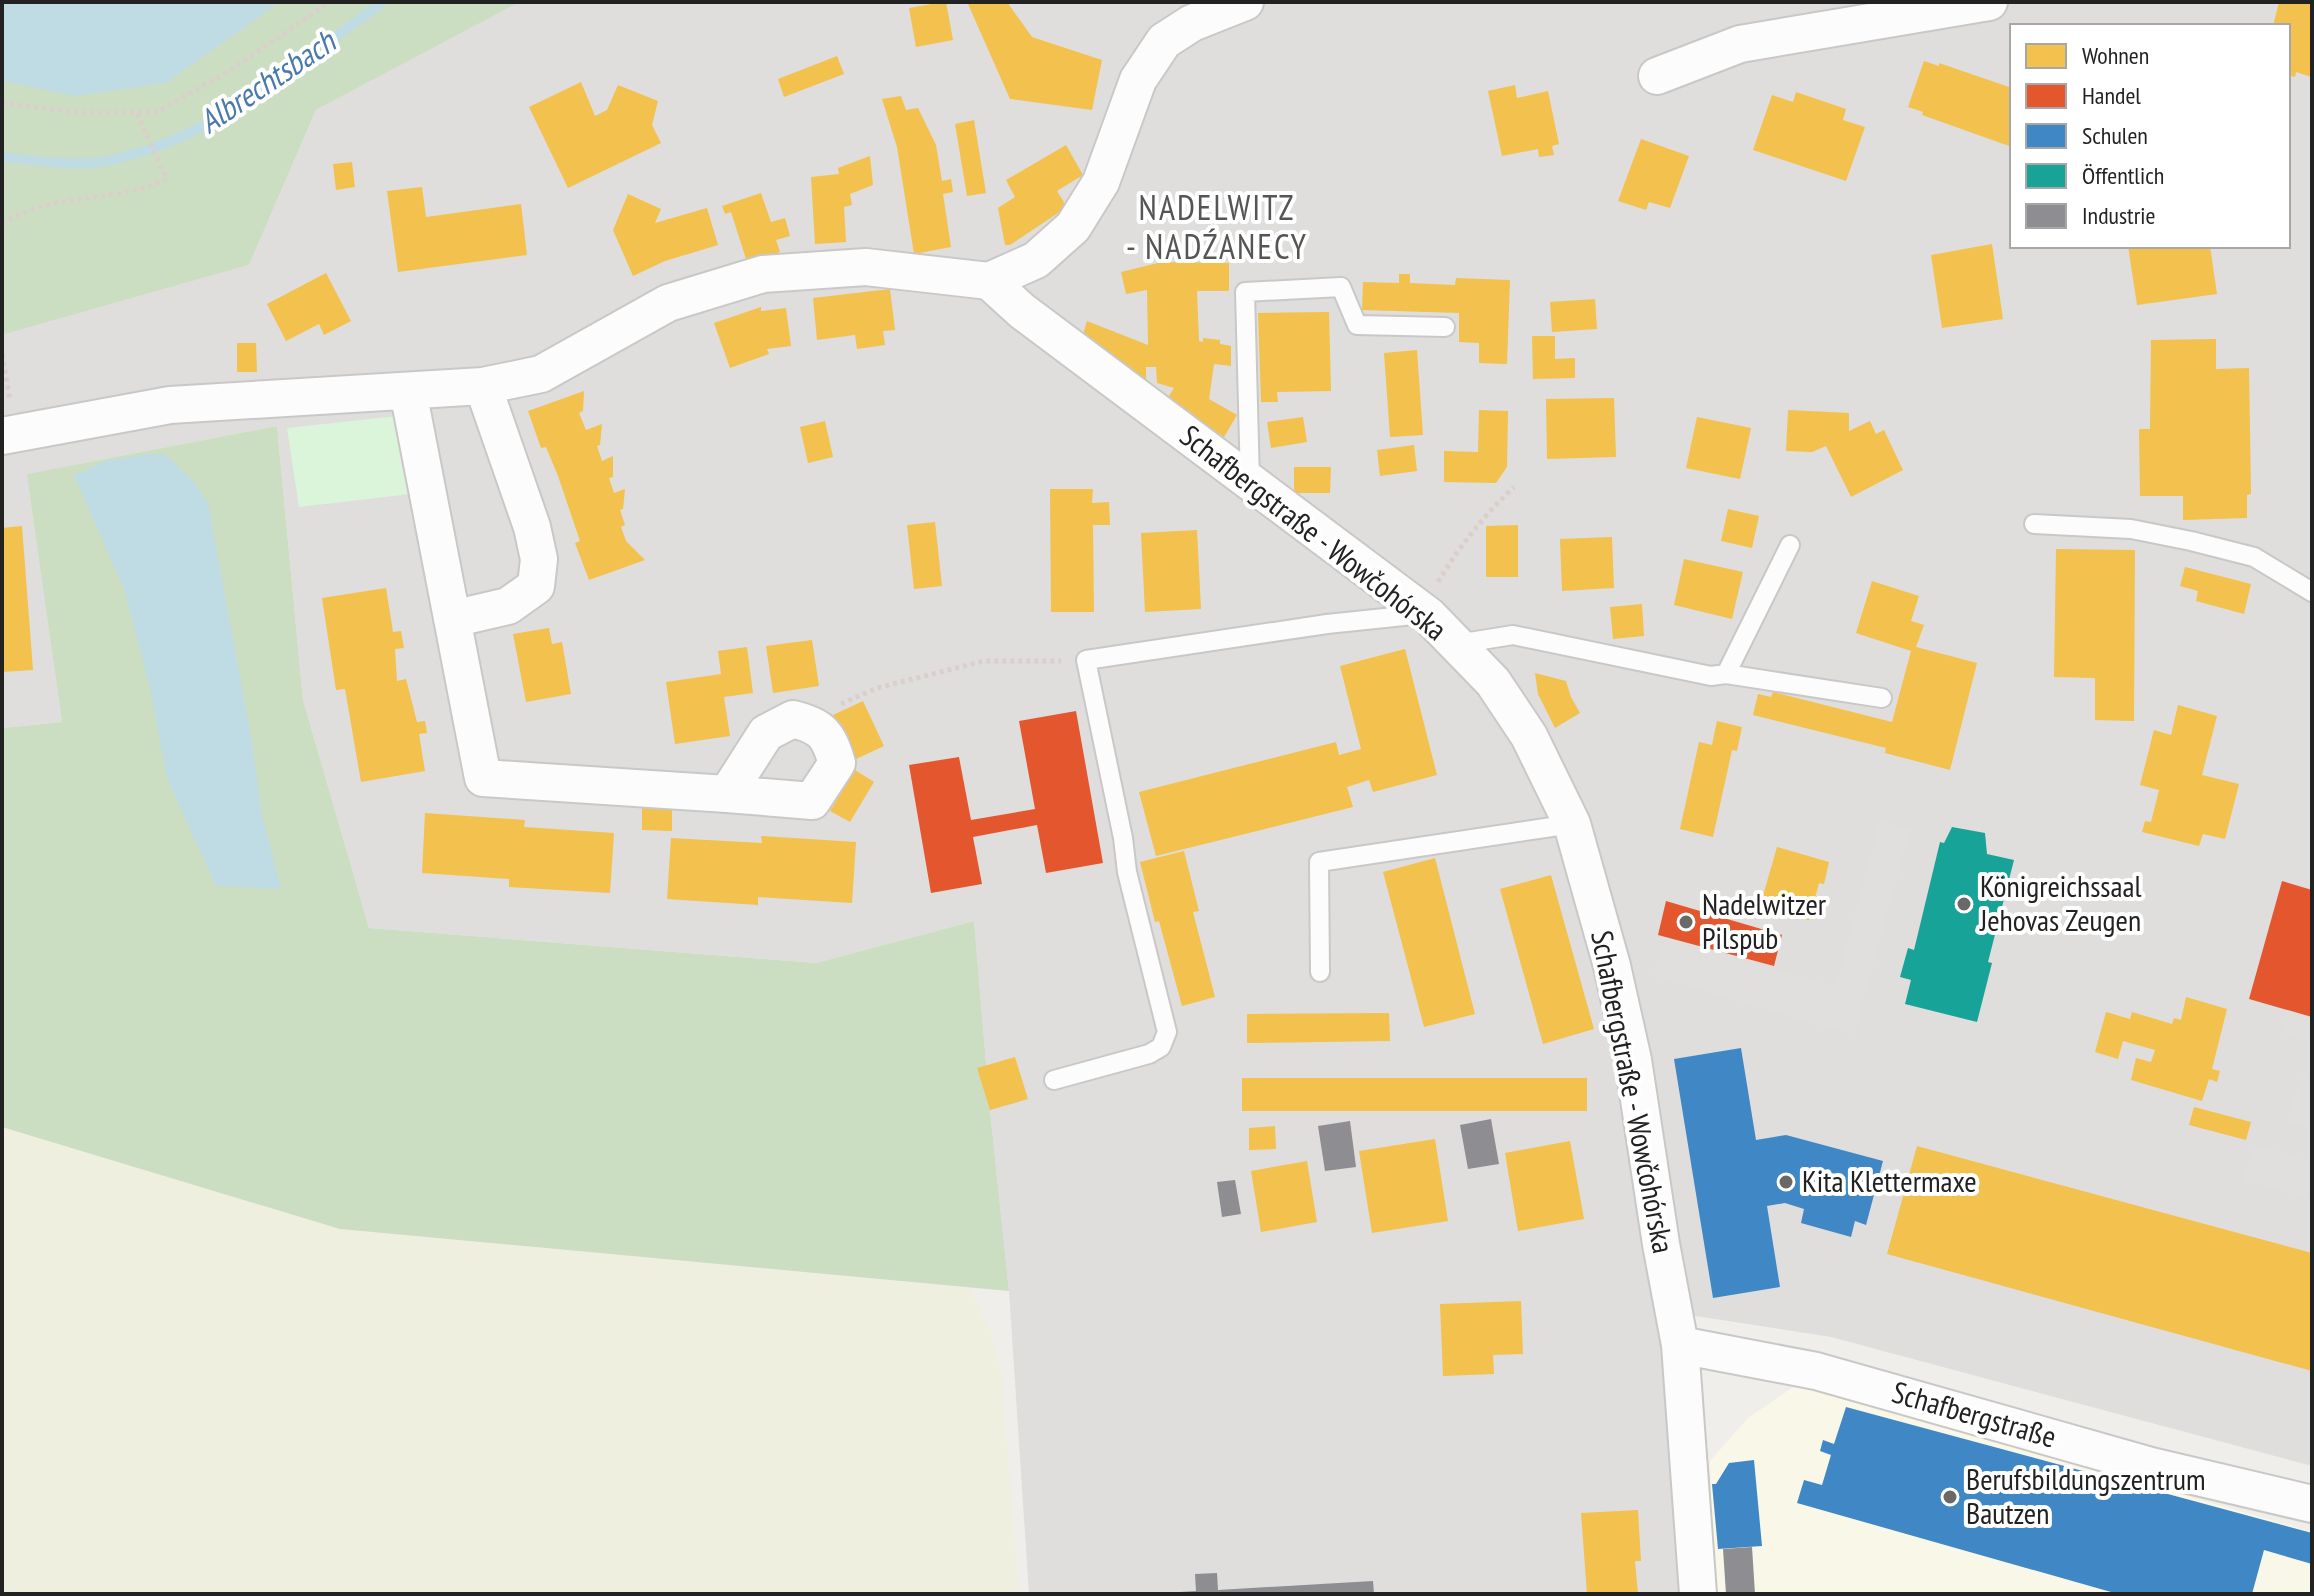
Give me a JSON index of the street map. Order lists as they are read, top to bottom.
{
  "streets": {
    "street": ["Schafbergstraße - Wowčohórska", "Schafbergstraße"]
  },
  "crossings": [
    ["Schafbergstraße - Wowčohórska", "Schafbergstraße"]
  ],
  "districts": ["NADELWITZ - NADŹANECY"],
  "water": ["Albrechtsbach"],
  "places": [
    "Königreichssaal Jehovas Zeugen",
    "Nadelwitzer Pilspub",
    "Kita Klettermaxe",
    "Berufsbildungszentrum Bautzen"
  ],
  "legend": [
    "Wohnen",
    "Handel",
    "Schulen",
    "Öffentlich",
    "Industrie"
  ]
}
